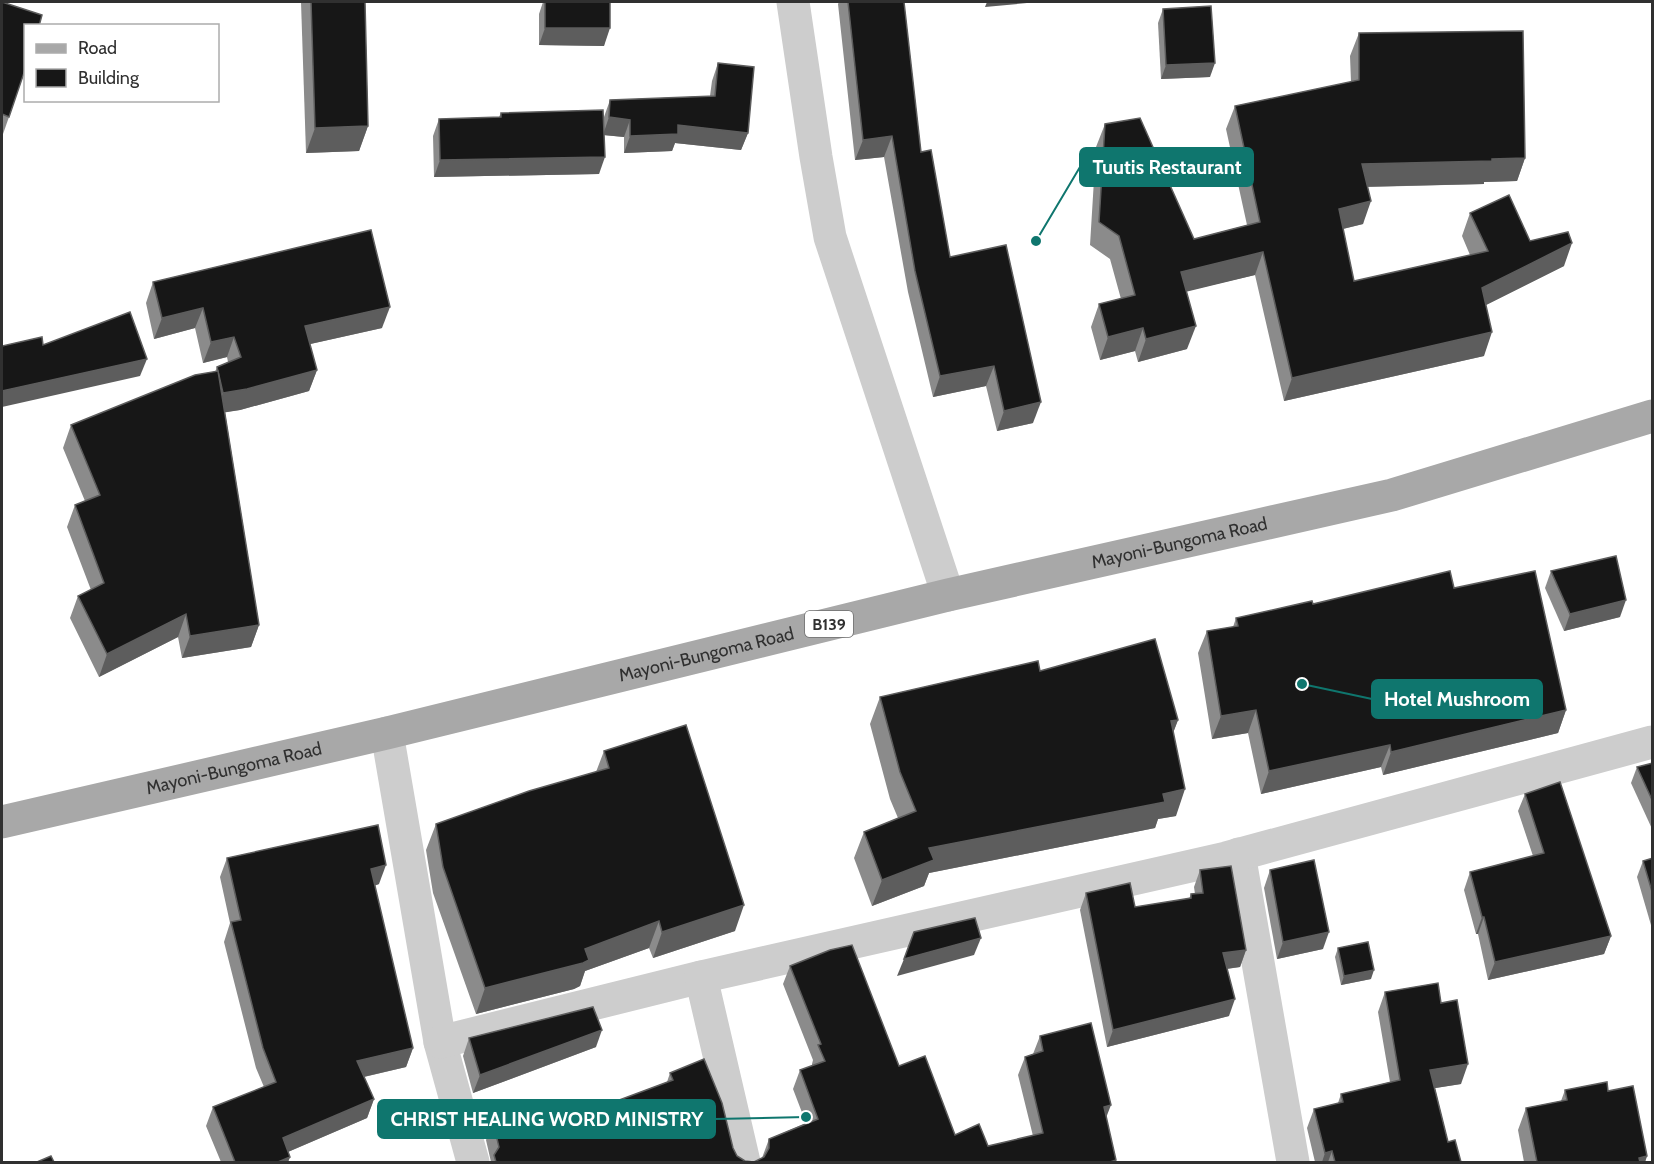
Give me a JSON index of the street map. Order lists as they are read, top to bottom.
{
  "streets": {
    "main road": ["Mayoni-Bungoma Road", "B139"]
  },
  "places": ["Tuutis Restaurant", "Hotel Mushroom", "CHRIST HEALING WORD MINISTRY"],
  "legend": ["Road", "Building"]
}
